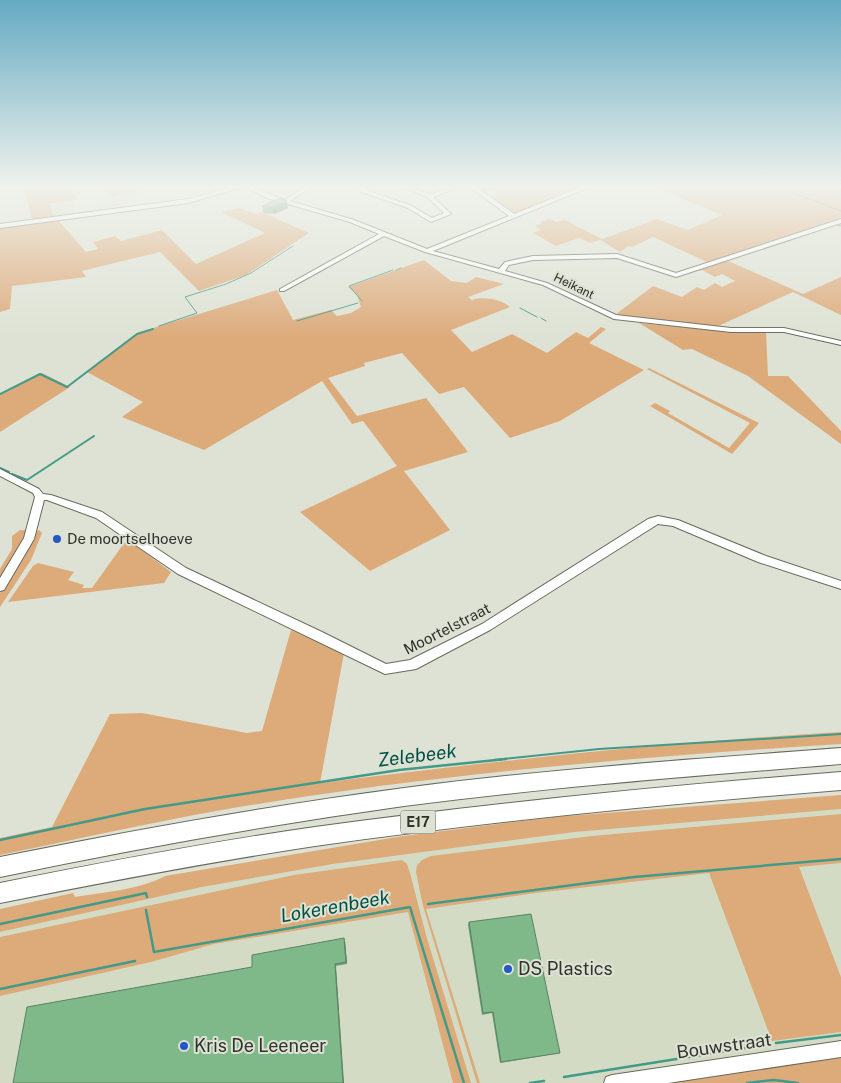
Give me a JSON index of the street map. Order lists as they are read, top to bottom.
{
  "streets": {
    "highway": ["E17"],
    "street": ["Heikant", "Moortelstraat", "Bouwstraat"]
  },
  "water": ["Zelebeek", "Lokerenbeek"],
  "places": ["De moortselhoeve", "DS Plastics", "Kris De Leeneer"]
}
